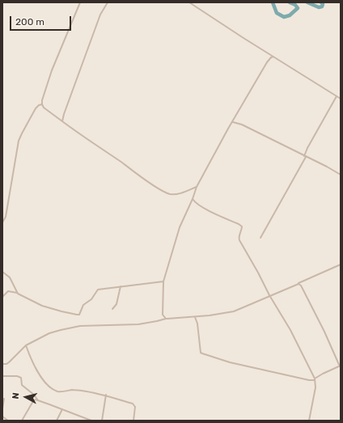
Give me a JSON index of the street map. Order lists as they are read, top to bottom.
{
  "scale_bar": "200 m",
  "north": "left"
}
